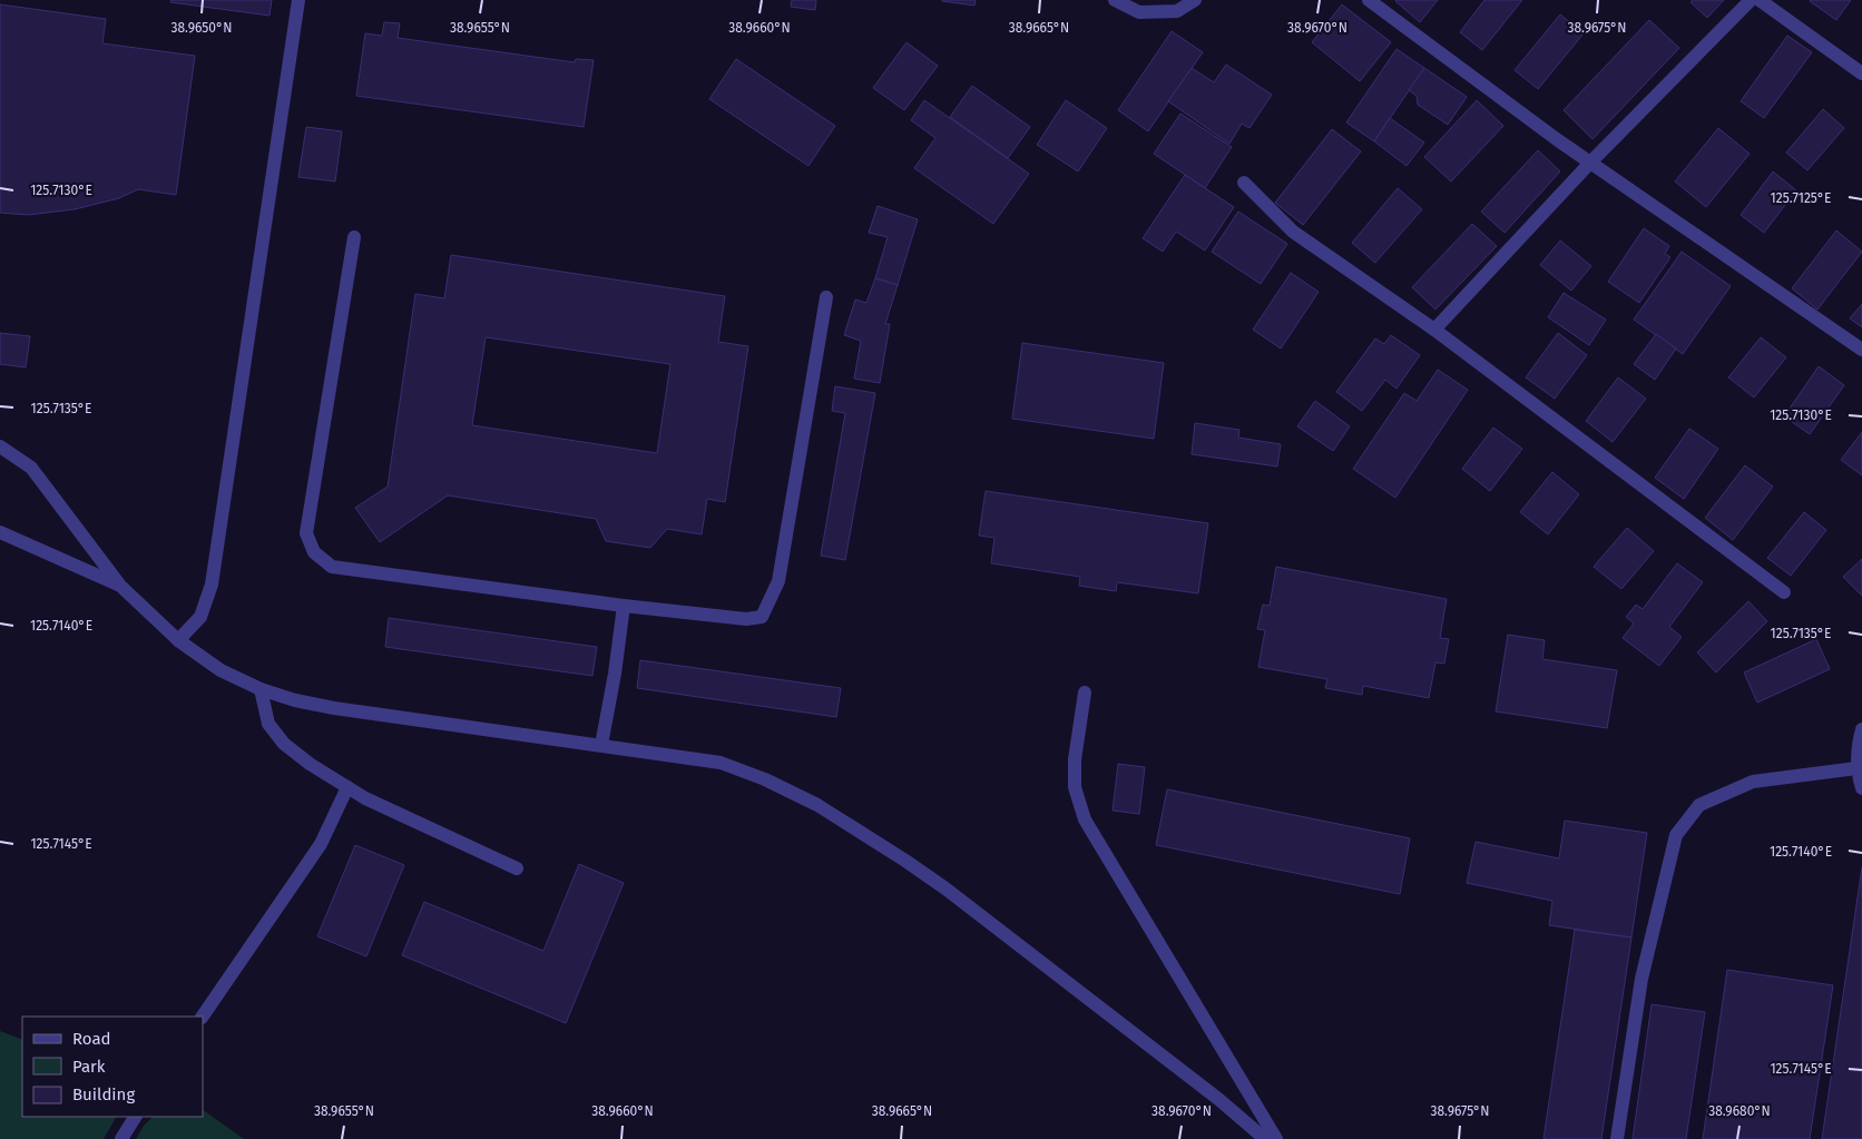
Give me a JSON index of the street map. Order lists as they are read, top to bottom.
{
  "legend": ["Road", "Park", "Building"],
  "coordinates": [
    "38.9650°N",
    "38.9655°N",
    "38.9660°N",
    "38.9665°N",
    "38.9670°N",
    "38.9675°N",
    "125.7130°E",
    "125.7125°E",
    "125.7135°E",
    "125.7140°E",
    "125.7145°E",
    "38.9680°N"
  ]
}
